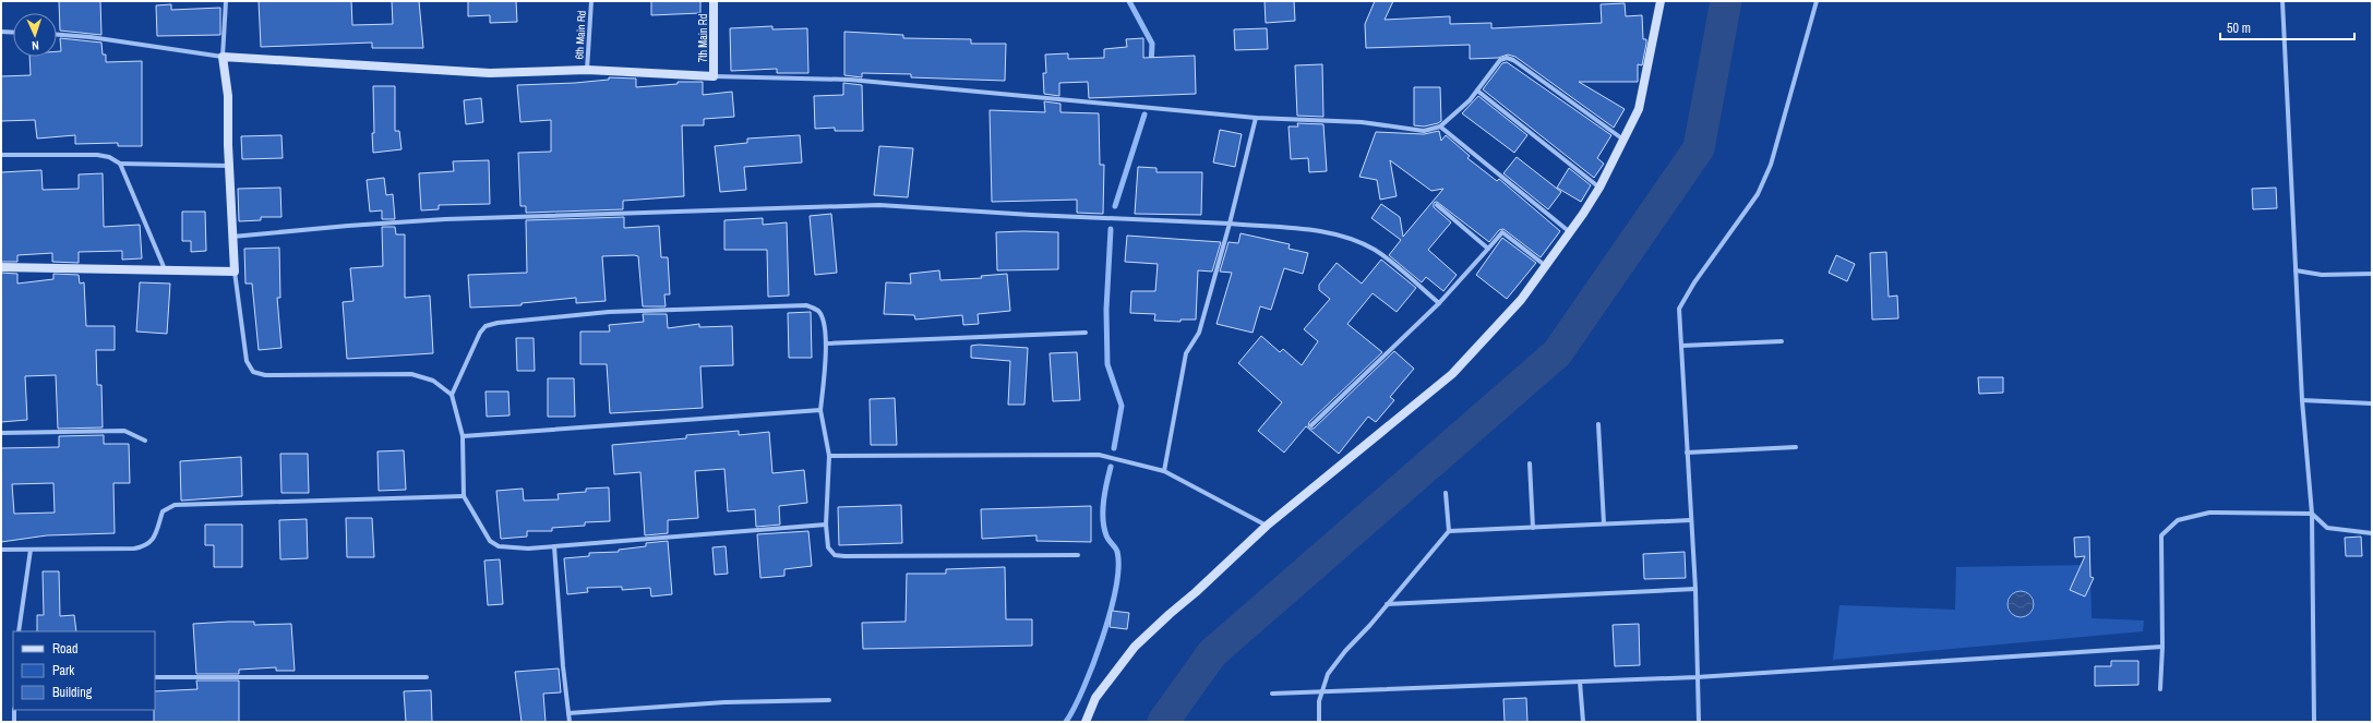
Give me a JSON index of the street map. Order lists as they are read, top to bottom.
{
  "streets": {
    "street": ["6th Main Rd", "7th Main Rd"]
  },
  "legend": ["Road", "Park", "Building"],
  "scale_bar": "50 m",
  "north": "bottom"
}
